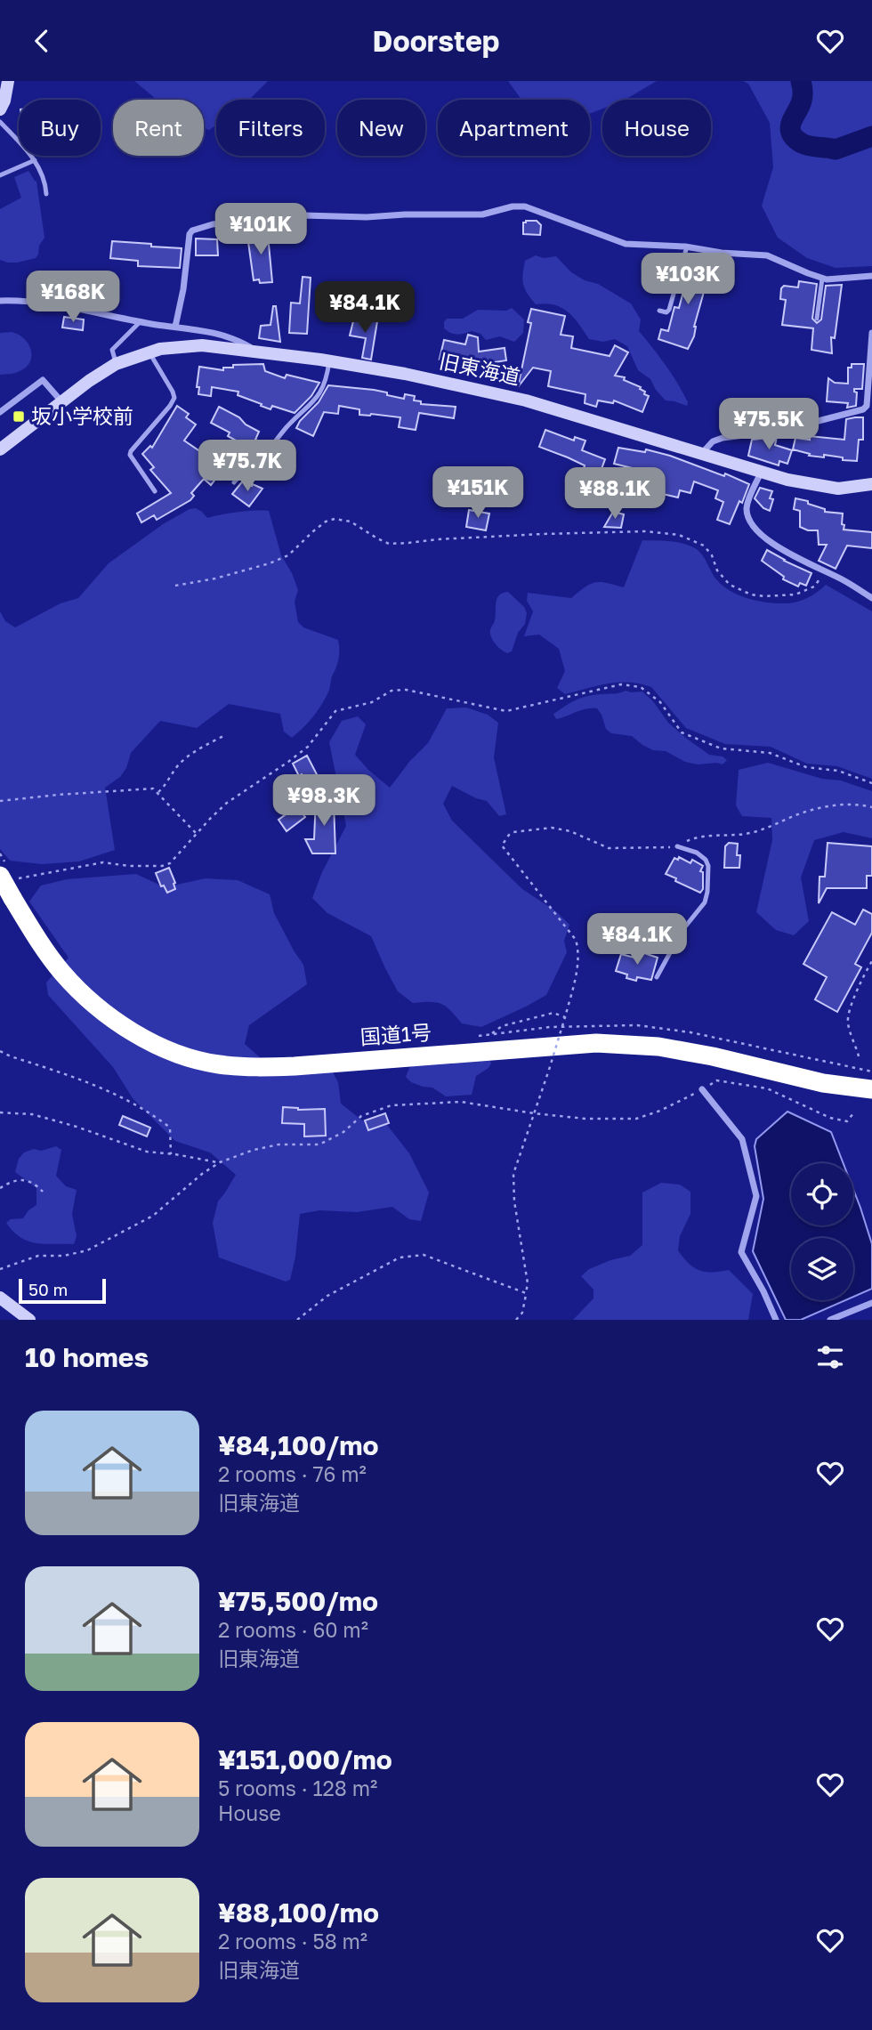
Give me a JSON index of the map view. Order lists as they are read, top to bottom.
{
  "streets": {
    "highway": ["国道1号"],
    "street": ["旧東海道"]
  },
  "places": {
    "transit": ["坂小学校前"]
  },
  "scale_bar": "50 m",
  "page": {
    "header": "Doorstep",
    "chip": [
      "Buy",
      "Rent",
      "Filters",
      "New",
      "Apartment",
      "House"
    ],
    "price": [
      "¥101K",
      "¥103K",
      "¥168K",
      "¥84.1K",
      "¥75.5K",
      "¥75.7K",
      "¥151K",
      "¥88.1K",
      "¥98.3K",
      "¥84.1K"
    ],
    "scale": "50 m",
    "heading": "10 homes",
    "list": [
      {
        "name": "¥84,100/mo",
        "note": "2 rooms · 76 m² · 旧東海道"
      },
      {
        "name": "¥75,500/mo",
        "note": "2 rooms · 60 m² · 旧東海道"
      },
      {
        "name": "¥151,000/mo",
        "note": "5 rooms · 128 m² · House"
      },
      {
        "name": "¥88,100/mo",
        "note": "2 rooms · 58 m² · 旧東海道"
      }
    ]
  }
}
